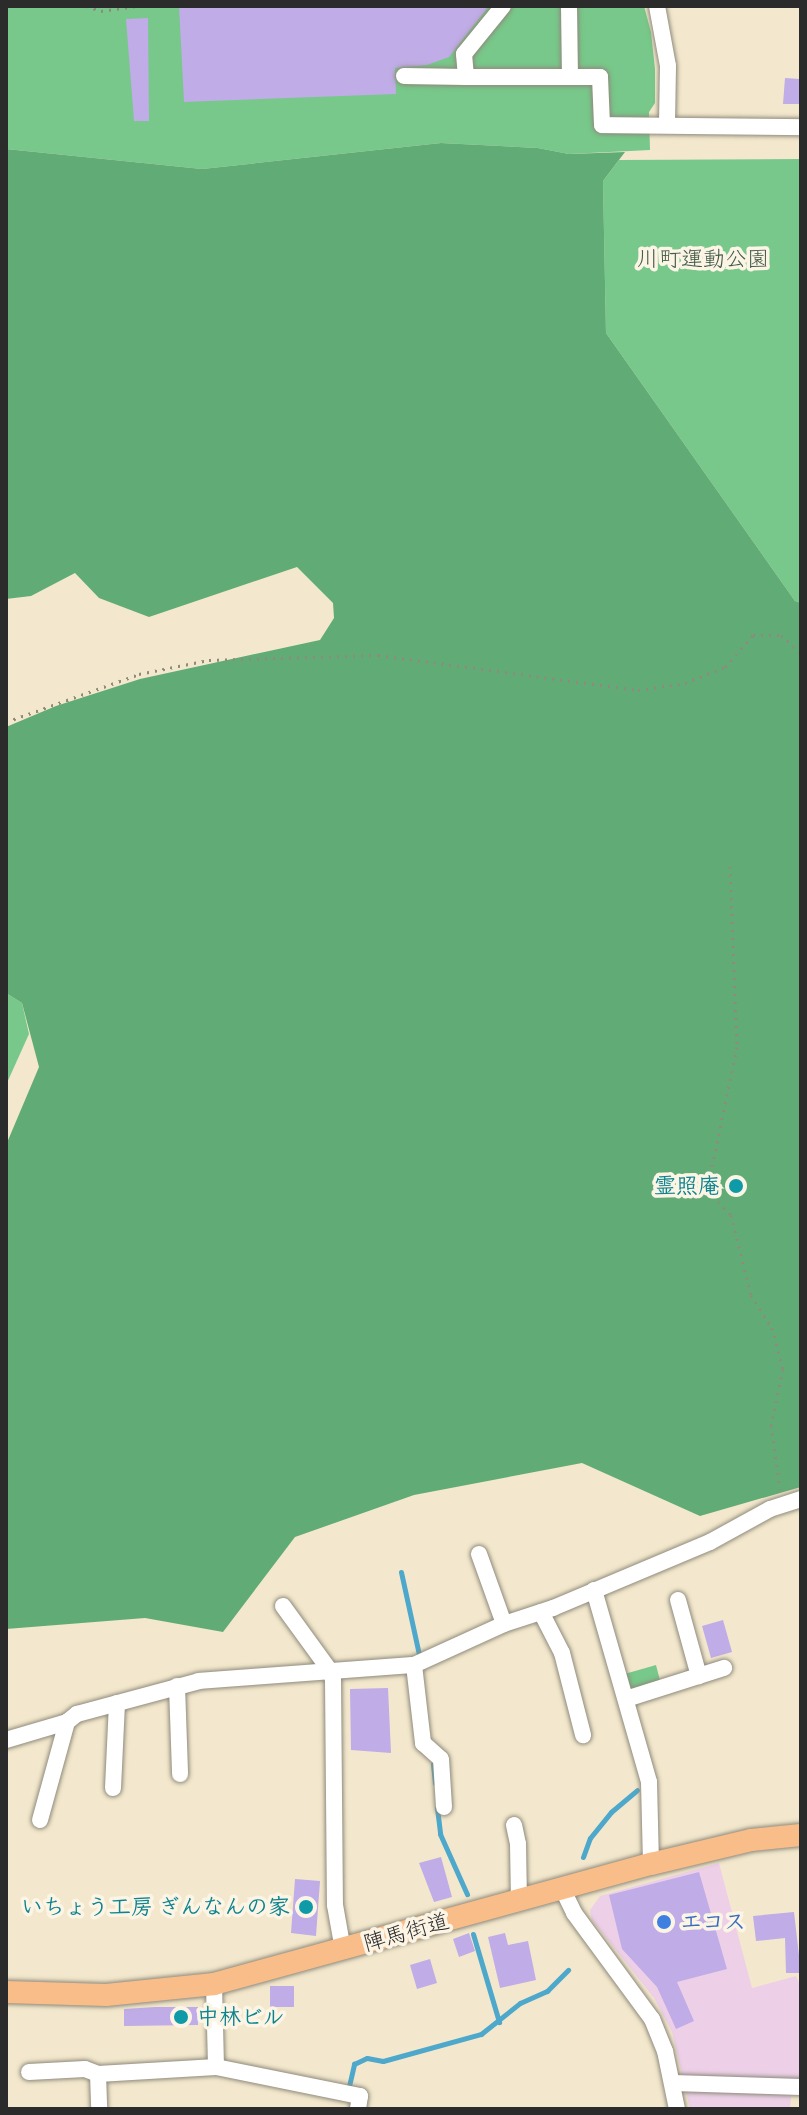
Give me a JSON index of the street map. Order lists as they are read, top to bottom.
{
  "streets": {
    "main road": ["陣馬街道"]
  },
  "parks": ["川町運動公園"],
  "places": [
    "霊照庵",
    "いちょう工房 ぎんなんの家",
    "エコス",
    "中林ビル"
  ]
}
